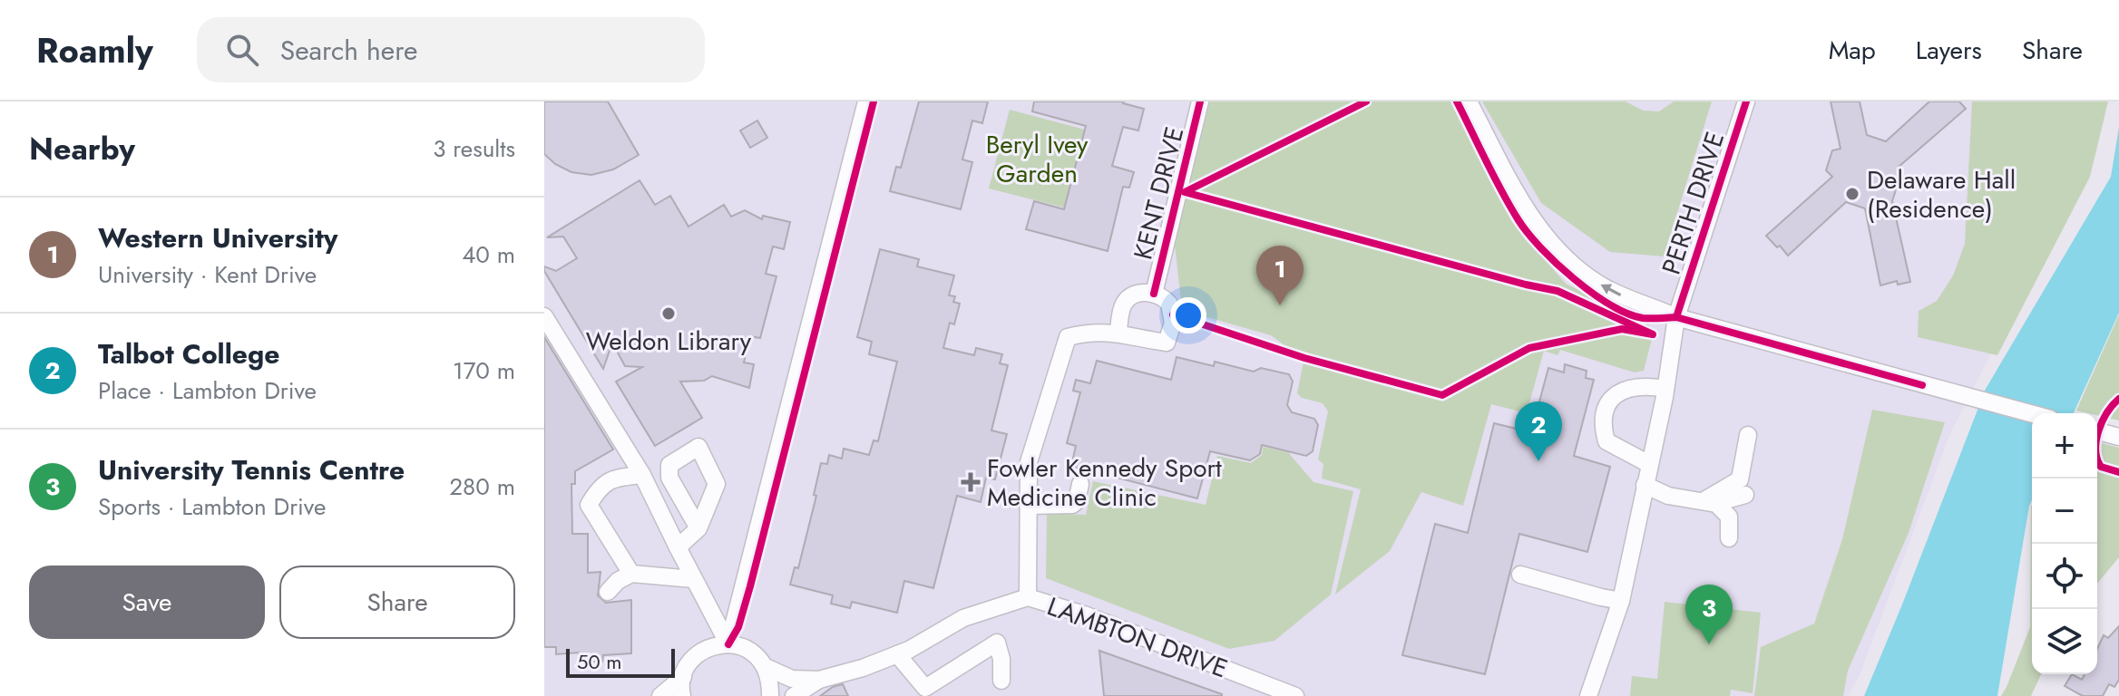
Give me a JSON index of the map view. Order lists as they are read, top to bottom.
{
  "streets": {
    "street": ["KENT DRIVE", "PERTH DRIVE", "LAMBTON DRIVE"]
  },
  "crossings": [
    ["KENT DRIVE", "LAMBTON DRIVE"]
  ],
  "parks": ["Beryl Ivey Garden"],
  "places": {
    "other": ["Delaware Hall (Residence)", "Weldon Library"],
    "health": ["Fowler Kennedy Sport Medicine Clinic"]
  },
  "scale_bar": "50 m",
  "page": {
    "header": "Roamly",
    "search": "Search here",
    "nav": ["Map", "Layers", "Share"],
    "heading": ["Nearby", "3 results"],
    "list": [
      {
        "mark": "1",
        "name": "Western University",
        "note": "University · Kent Drive",
        "value": "40 m"
      },
      {
        "mark": "2",
        "name": "Talbot College",
        "note": "Place · Lambton Drive",
        "value": "170 m"
      },
      {
        "mark": "3",
        "name": "University Tennis Centre",
        "note": "Sports · Lambton Drive",
        "value": "280 m"
      }
    ],
    "pins": ["1", "2", "3"],
    "map_buttons": ["+", "−"],
    "buttons": ["Save", "Share"],
    "scale": "50 m"
  }
}
